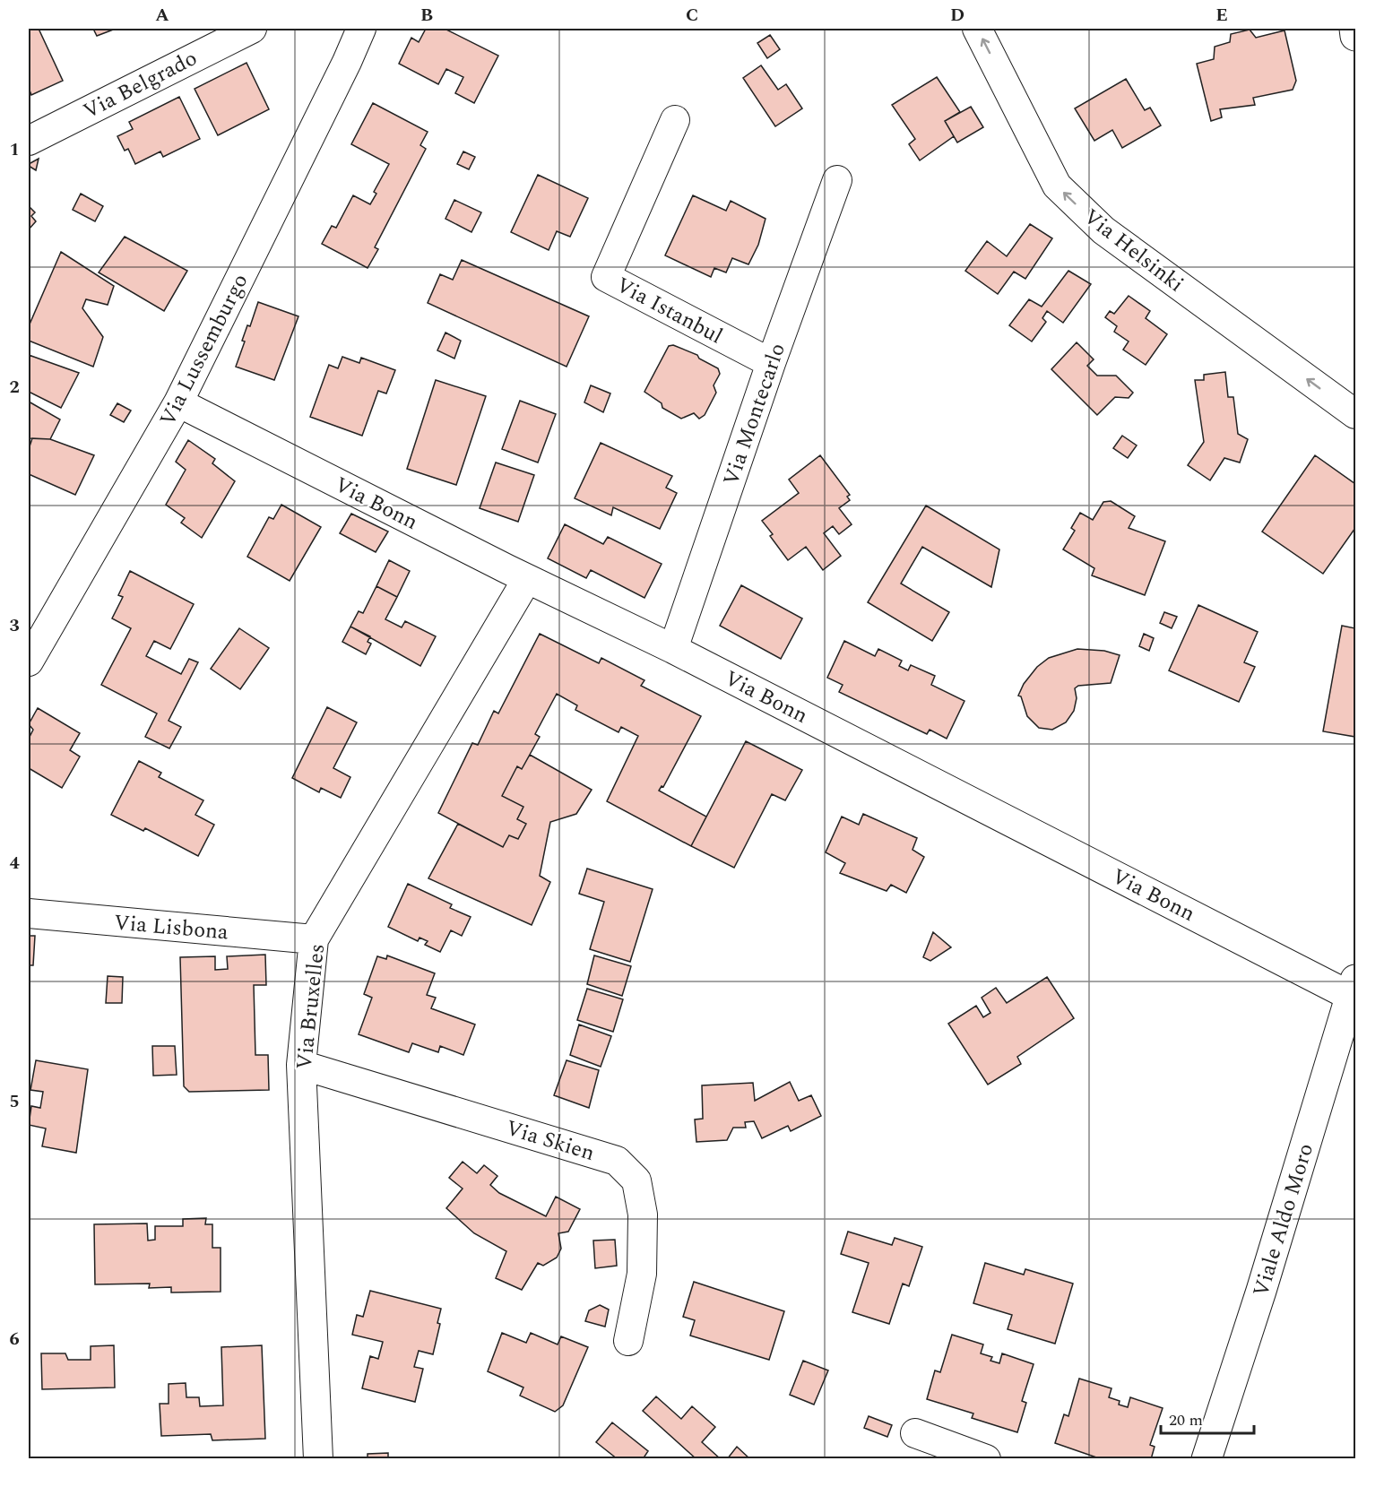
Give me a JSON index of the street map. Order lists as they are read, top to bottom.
{
  "streets": {
    "main road": ["Viale Aldo Moro"],
    "street": [
      "Via Belgrado",
      "Via Helsinki",
      "Via Istanbul",
      "Via Lussemburgo",
      "Via Montecarlo",
      "Via Bonn",
      "Via Lisbona",
      "Via Bruxelles",
      "Via Skien"
    ]
  },
  "crossings": [
    ["Via Istanbul", "Via Montecarlo"],
    ["Via Lussemburgo", "Via Bonn"],
    ["Via Montecarlo", "Via Bonn"],
    ["Via Bonn", "Via Bruxelles"],
    ["Via Bonn", "Viale Aldo Moro"],
    ["Via Lisbona", "Via Bruxelles"],
    ["Via Bruxelles", "Via Skien"]
  ],
  "one_way": ["Via Helsinki"],
  "scale_bar": "20 m",
  "grid": {
    "columns": [
      "A",
      "B",
      "C",
      "D",
      "E"
    ],
    "rows": [
      "1",
      "2",
      "3",
      "4",
      "5",
      "6"
    ]
  }
}
